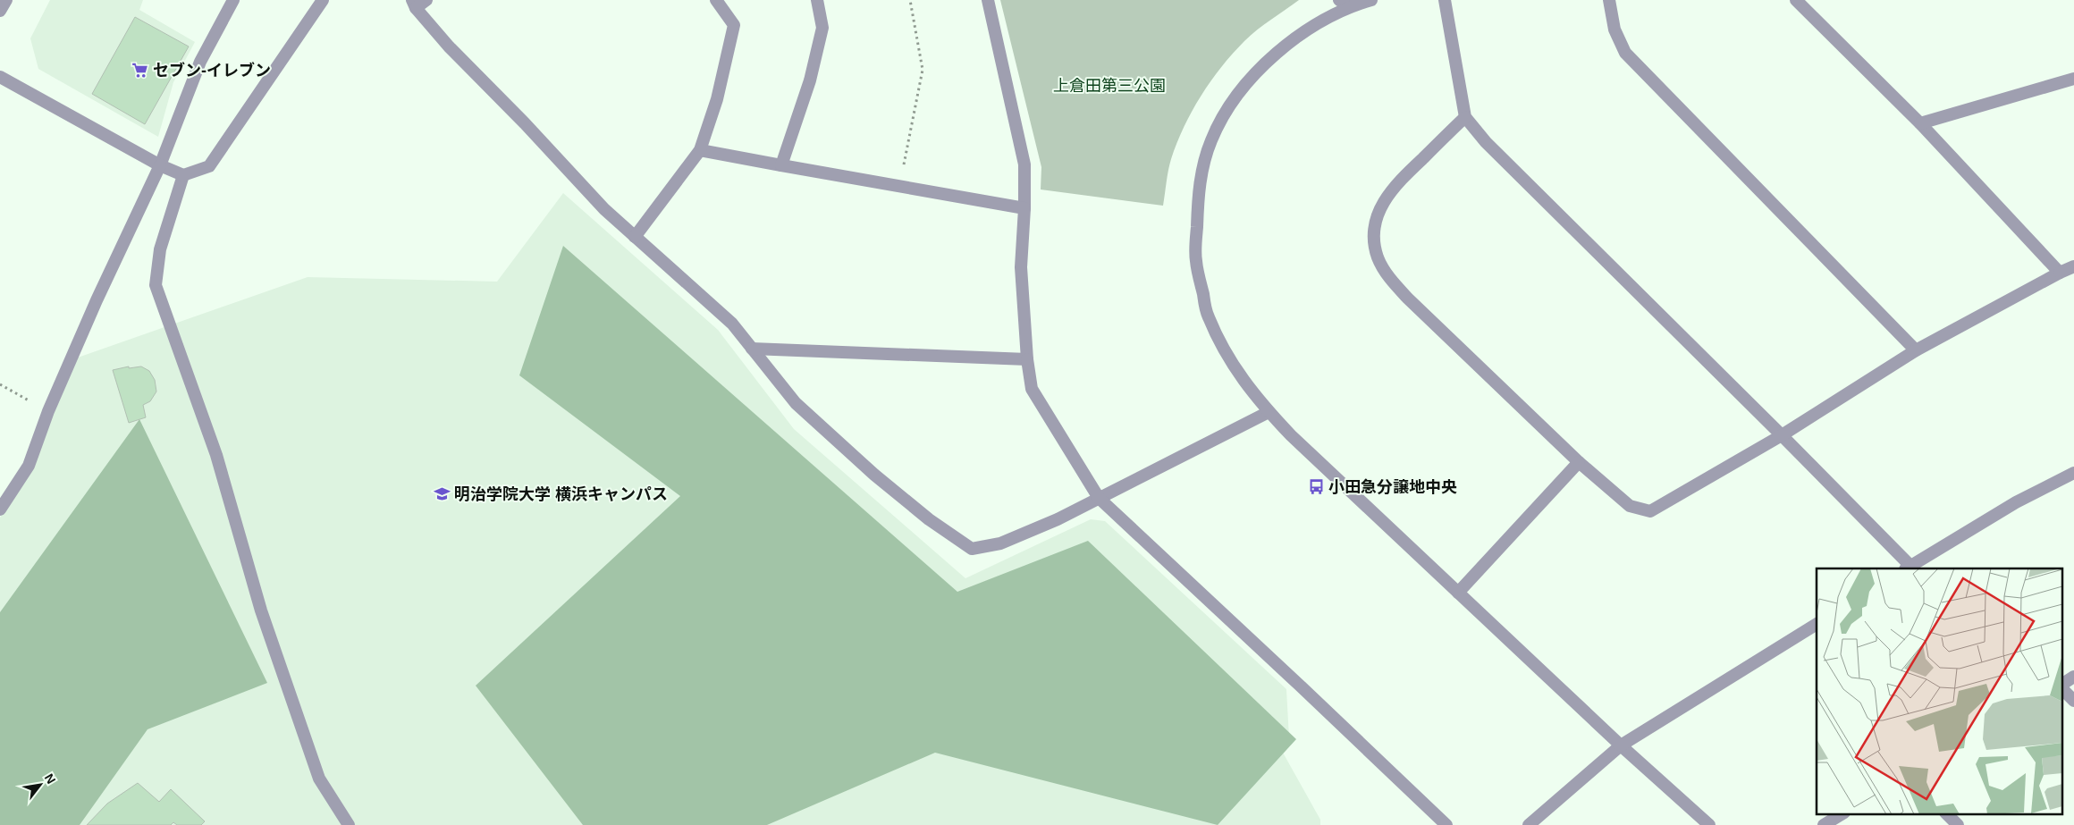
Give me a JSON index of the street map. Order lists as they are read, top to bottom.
{
  "parks": ["上倉田第三公園"],
  "places": {
    "supermarket": ["セブン-イレブン"],
    "bus stop": ["小田急分譲地中央"],
    "school or university": ["明治学院大学 横浜キャンパス"]
  },
  "north": "top right"
}
